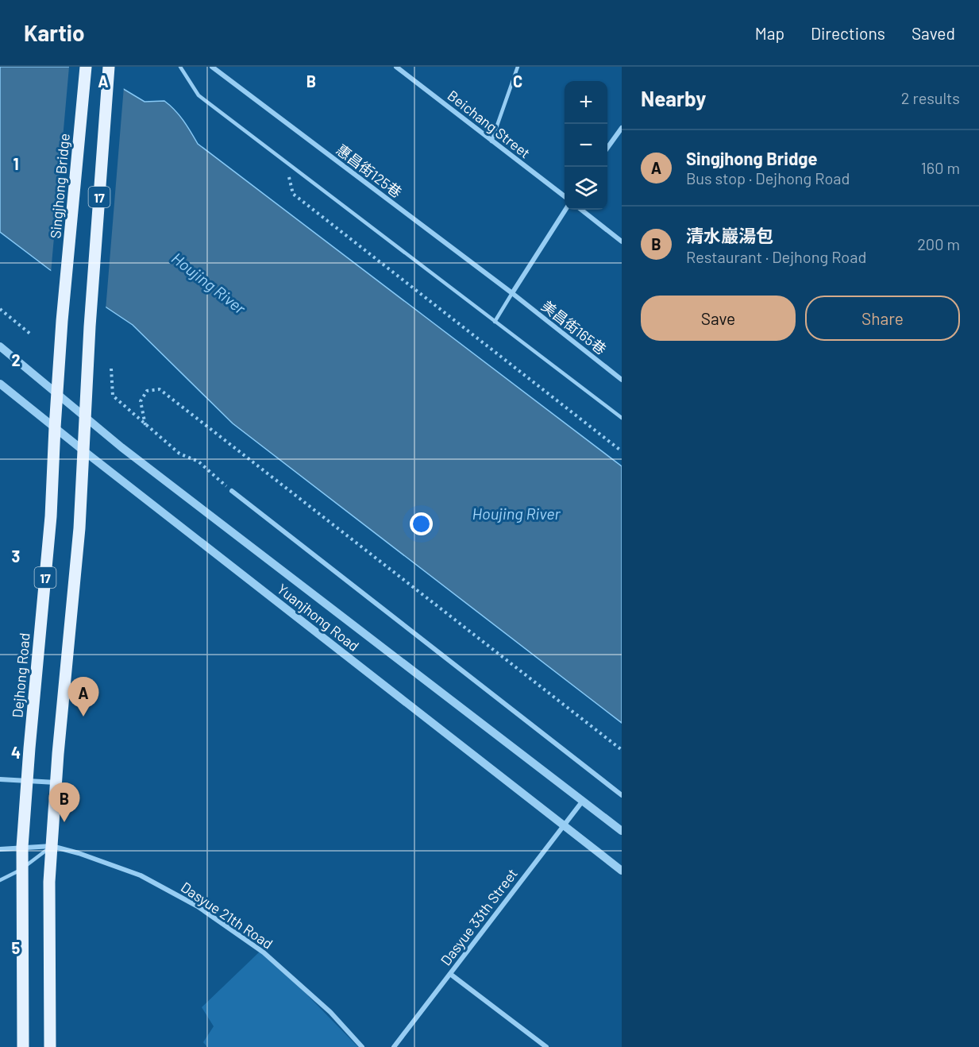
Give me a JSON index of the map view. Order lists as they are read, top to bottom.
{
  "streets": {
    "main road": ["Singjhong Bridge", "17", "Dejhong Road"],
    "street": [
      "Beichang Street",
      "惠昌街125巷",
      "美昌街165巷",
      "Yuanjhong Road",
      "Dasyue 21th Road",
      "Dasyue 33th Street"
    ]
  },
  "crossings": [
    ["惠昌街125巷", "美昌街165巷"],
    ["Singjhong Bridge", "Dejhong Road"],
    ["17", "Yuanjhong Road"],
    ["17", "Dasyue 21th Road"],
    ["Yuanjhong Road", "Dejhong Road"],
    ["Yuanjhong Road", "Dasyue 33th Street"],
    ["Dejhong Road", "Dasyue 21th Road"]
  ],
  "water": ["Houjing River"],
  "page": {
    "header": "Kartio",
    "nav": ["Map", "Directions", "Saved"],
    "heading": ["Nearby", "2 results"],
    "map_buttons": ["+", "−"],
    "list": [
      {
        "mark": "A",
        "name": "Singjhong Bridge",
        "note": "Bus stop · Dejhong Road",
        "value": "160 m"
      },
      {
        "mark": "B",
        "name": "清水巖湯包",
        "note": "Restaurant · Dejhong Road",
        "value": "200 m"
      }
    ],
    "buttons": ["Save", "Share"],
    "pins": ["A", "B"]
  },
  "grid": {
    "columns": ["A", "B", "C"],
    "rows": [
      "1",
      "2",
      "3",
      "4",
      "5"
    ]
  }
}
